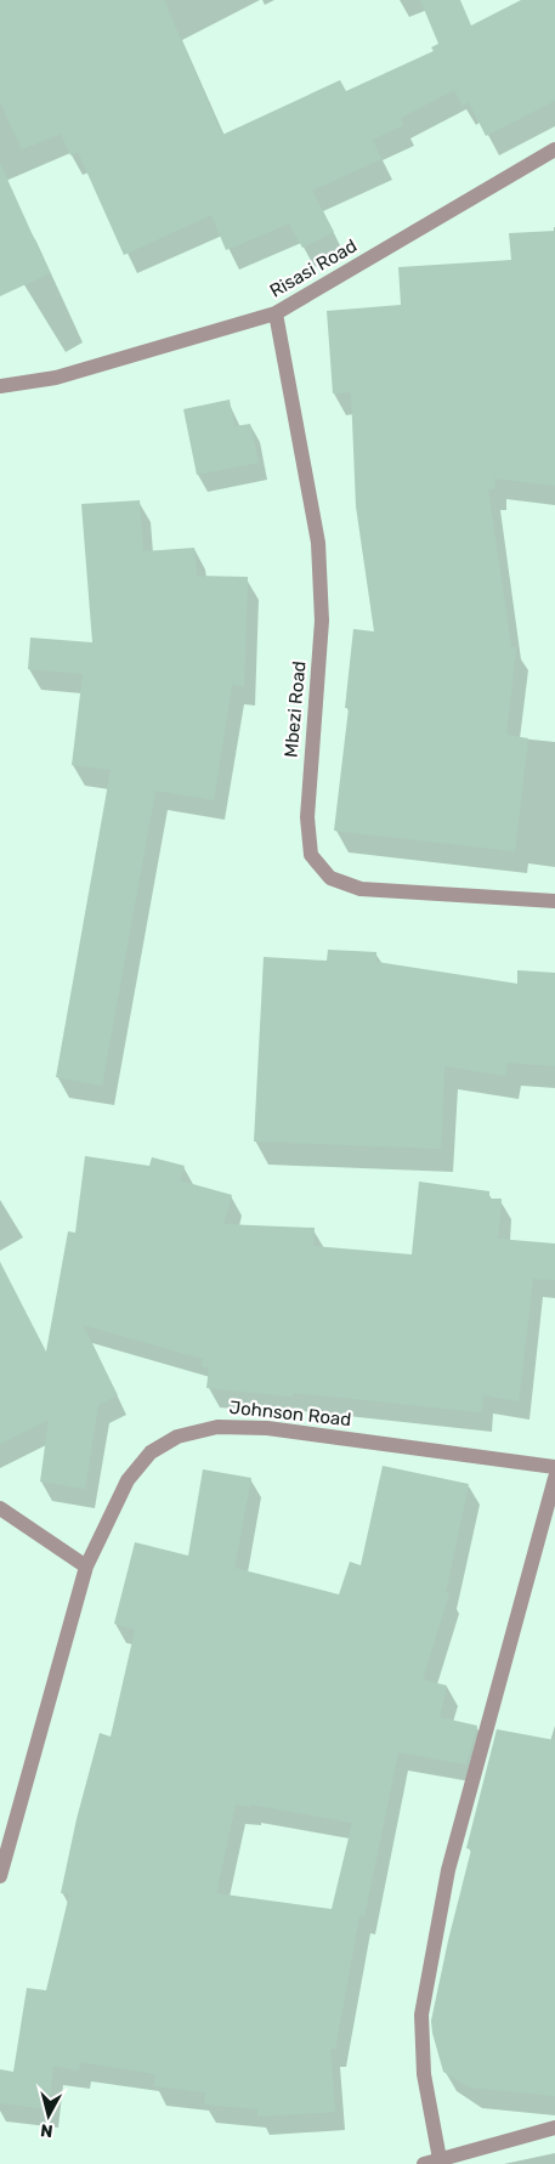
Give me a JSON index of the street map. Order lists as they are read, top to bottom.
{
  "streets": {
    "street": ["Risasi Road", "Mbezi Road", "Johnson Road"]
  },
  "crossings": [
    ["Risasi Road", "Mbezi Road"]
  ],
  "north": "bottom"
}
